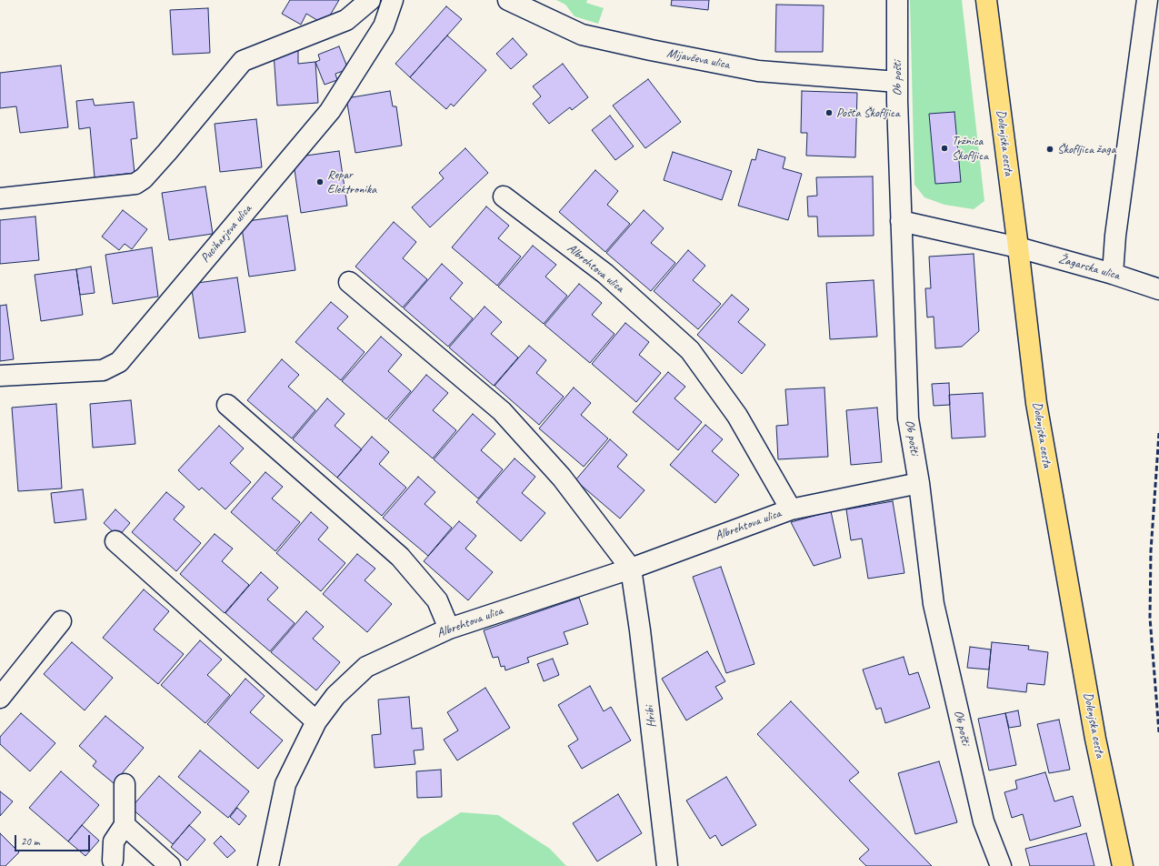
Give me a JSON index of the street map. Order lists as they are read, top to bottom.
{
  "streets": {
    "main road": ["Dolenjska cesta"],
    "street": [
      "Mijavčeva ulica",
      "Ob pošti",
      "Puciharjeva ulica",
      "Žagarska ulica",
      "Albrehtova ulica",
      "Hribi"
    ]
  },
  "crossings": [
    ["Mijavčeva ulica", "Ob pošti"],
    ["Ob pošti", "Žagarska ulica"],
    ["Ob pošti", "Albrehtova ulica"],
    ["Dolenjska cesta", "Žagarska ulica"],
    ["Albrehtova ulica", "Hribi"]
  ],
  "places": [
    "Pošta Škofljica",
    "Tržnica Škofljica",
    "Škofljica žaga",
    "Repar Elektronika"
  ],
  "scale_bar": "20 m"
}
